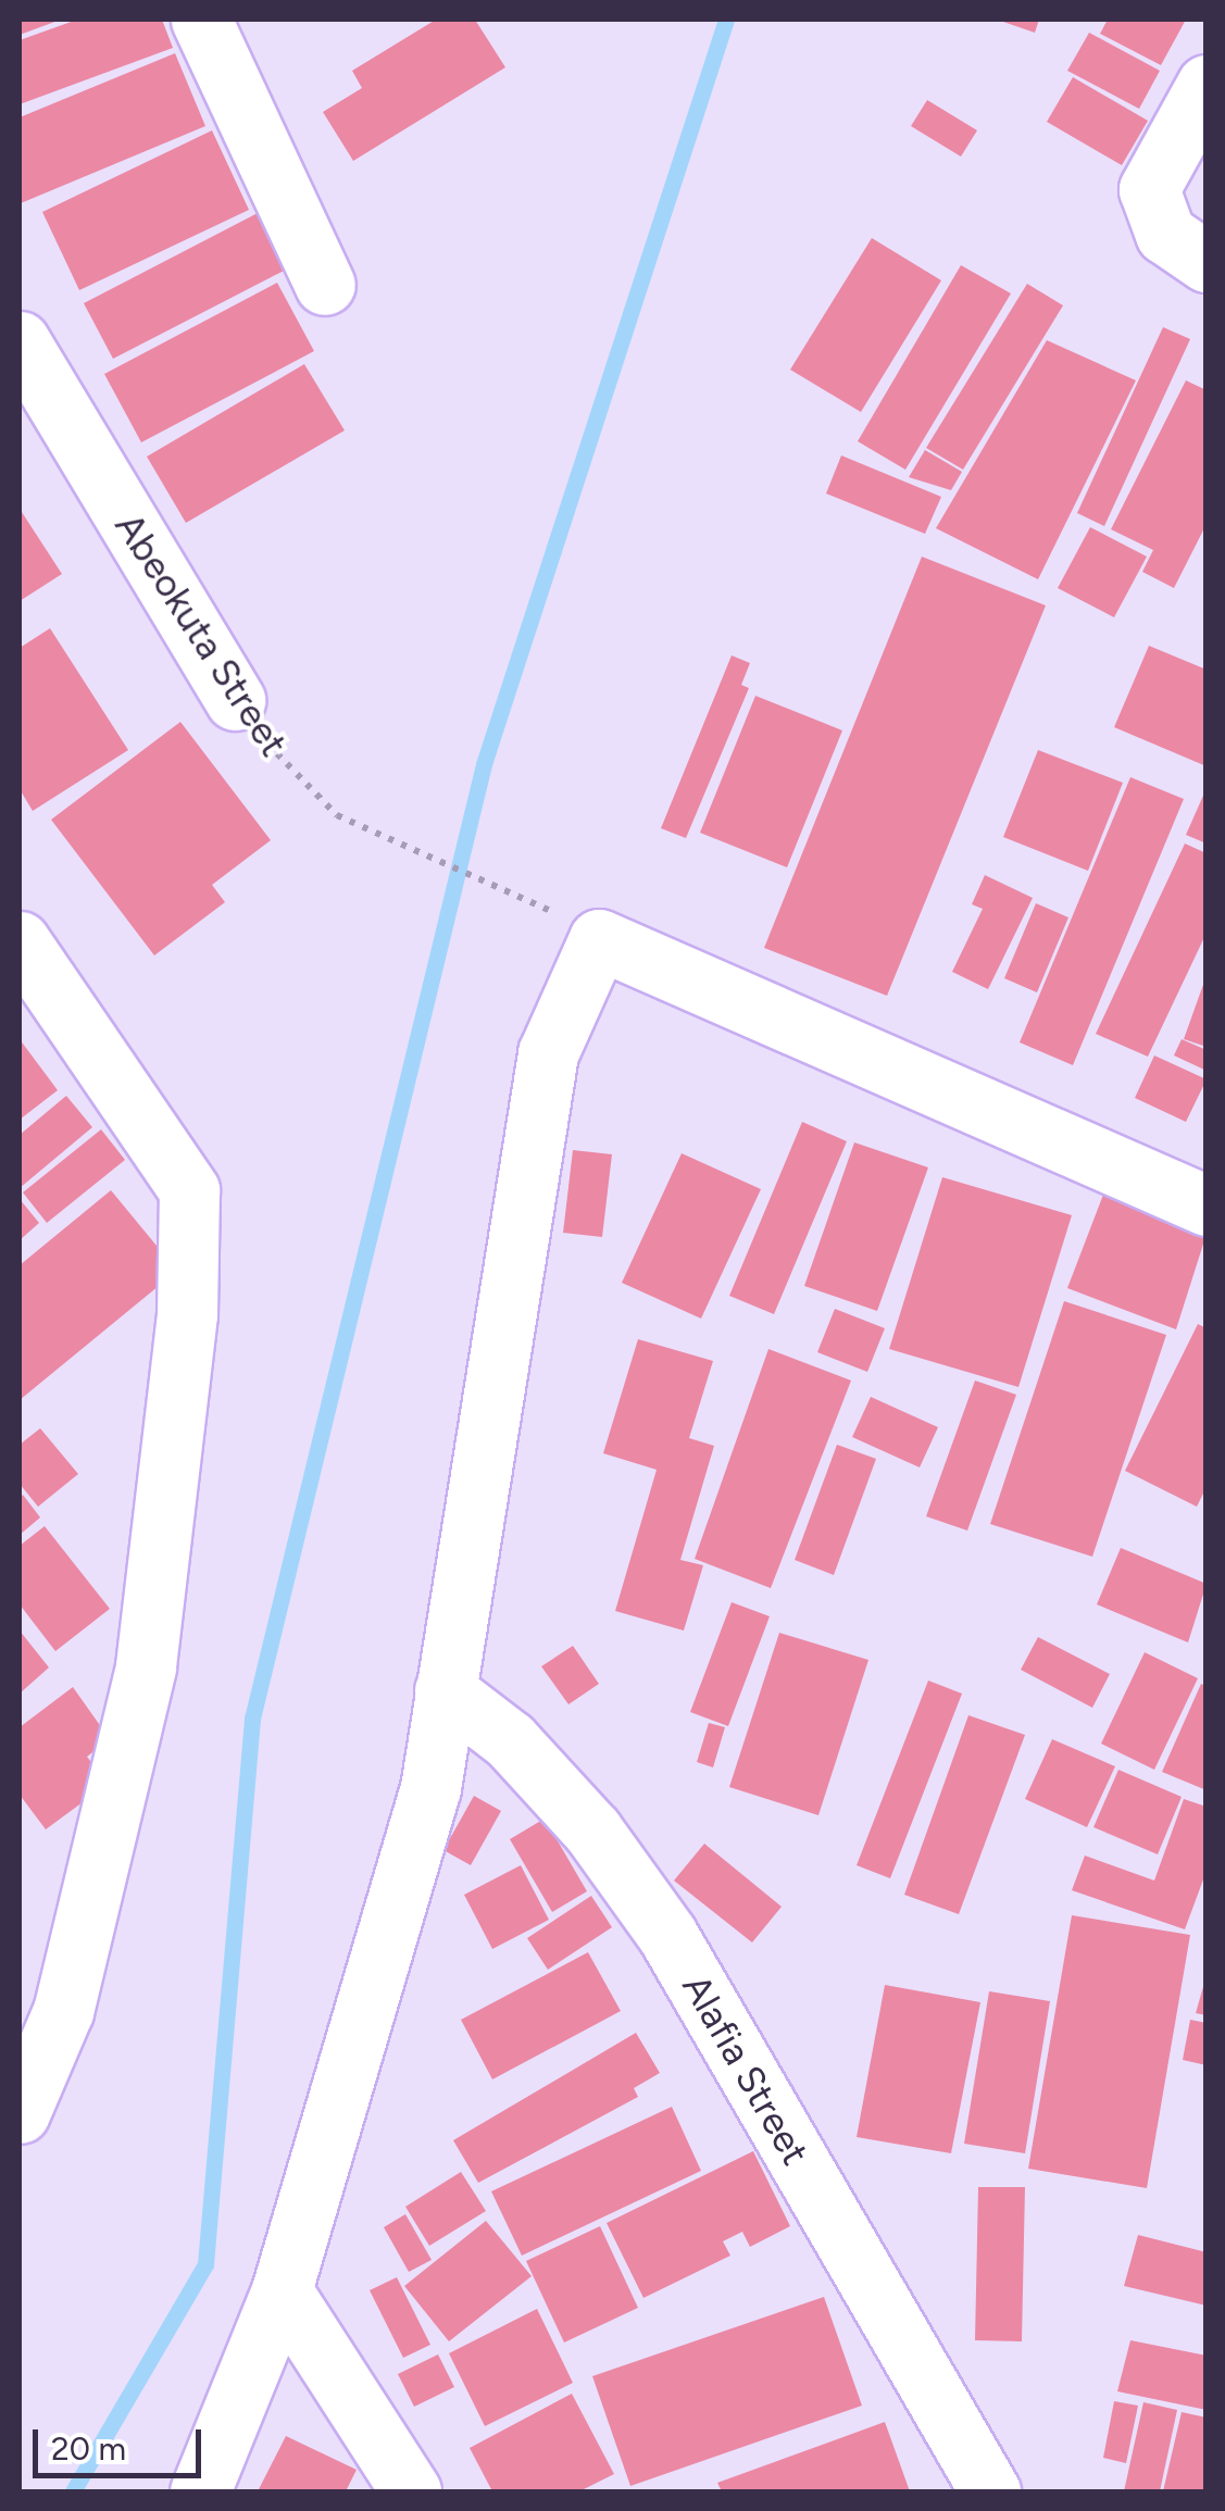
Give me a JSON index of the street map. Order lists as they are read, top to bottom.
{
  "streets": {
    "street": ["Abeokuta Street", "Alafia Street"]
  },
  "scale_bar": "20 m"
}
